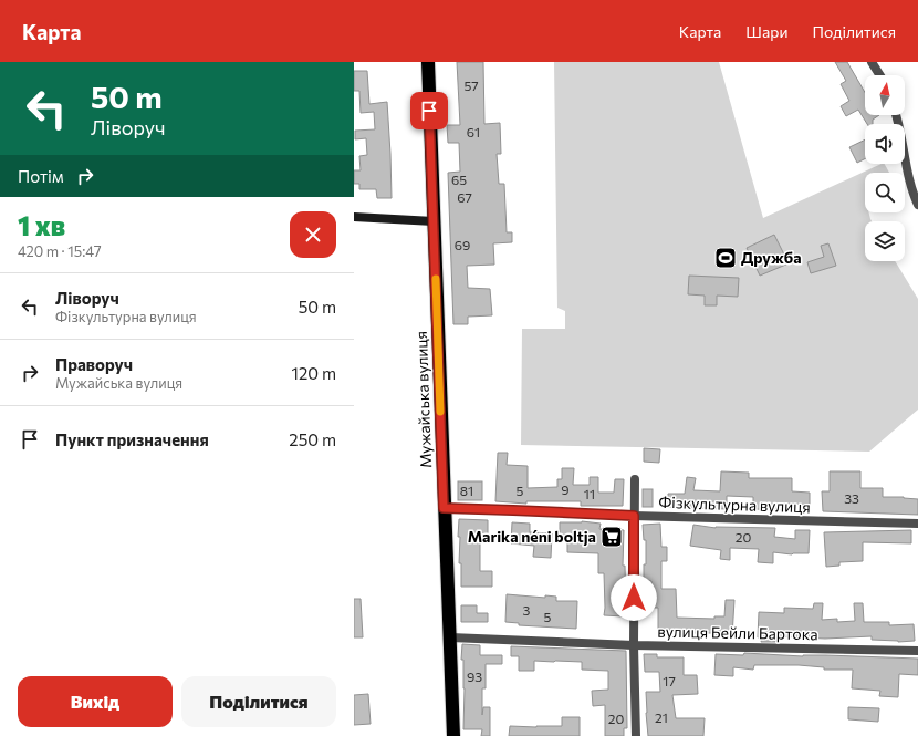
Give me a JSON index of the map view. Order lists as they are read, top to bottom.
{
  "streets": {
    "highway": ["Мужайська вулиця"],
    "street": ["Фізкультурна вулиця", "вулиця Бейли Бартока"]
  },
  "crossings": [
    ["Мужайська вулиця", "Фізкультурна вулиця"],
    ["Мужайська вулиця", "вулиця Бейли Бартока"]
  ],
  "places": {
    "sports": ["Дружба"],
    "supermarket": ["Marika néni boltja"]
  },
  "house_numbers": [
    "57",
    "61",
    "65",
    "67",
    "69",
    "9",
    "81",
    "5",
    "11",
    "33",
    "20",
    "3",
    "5",
    "93",
    "17",
    "21",
    "20"
  ],
  "north": "top",
  "page": {
    "header": "Карта",
    "nav": ["Карта", "Шари", "Поділитися"],
    "turn": ["50 m", "Ліворуч"],
    "then": "Потім",
    "heading": ["1 хв", "420 m · 15:47"],
    "list": [
      {
        "name": "Ліворуч",
        "note": "Фізкультурна вулиця",
        "value": "50 m"
      },
      {
        "name": "Праворуч",
        "note": "Мужайська вулиця",
        "value": "120 m"
      },
      {
        "name": "Пункт призначення",
        "value": "250 m"
      }
    ],
    "buttons": ["Вихід", "Поділитися"]
  }
}
